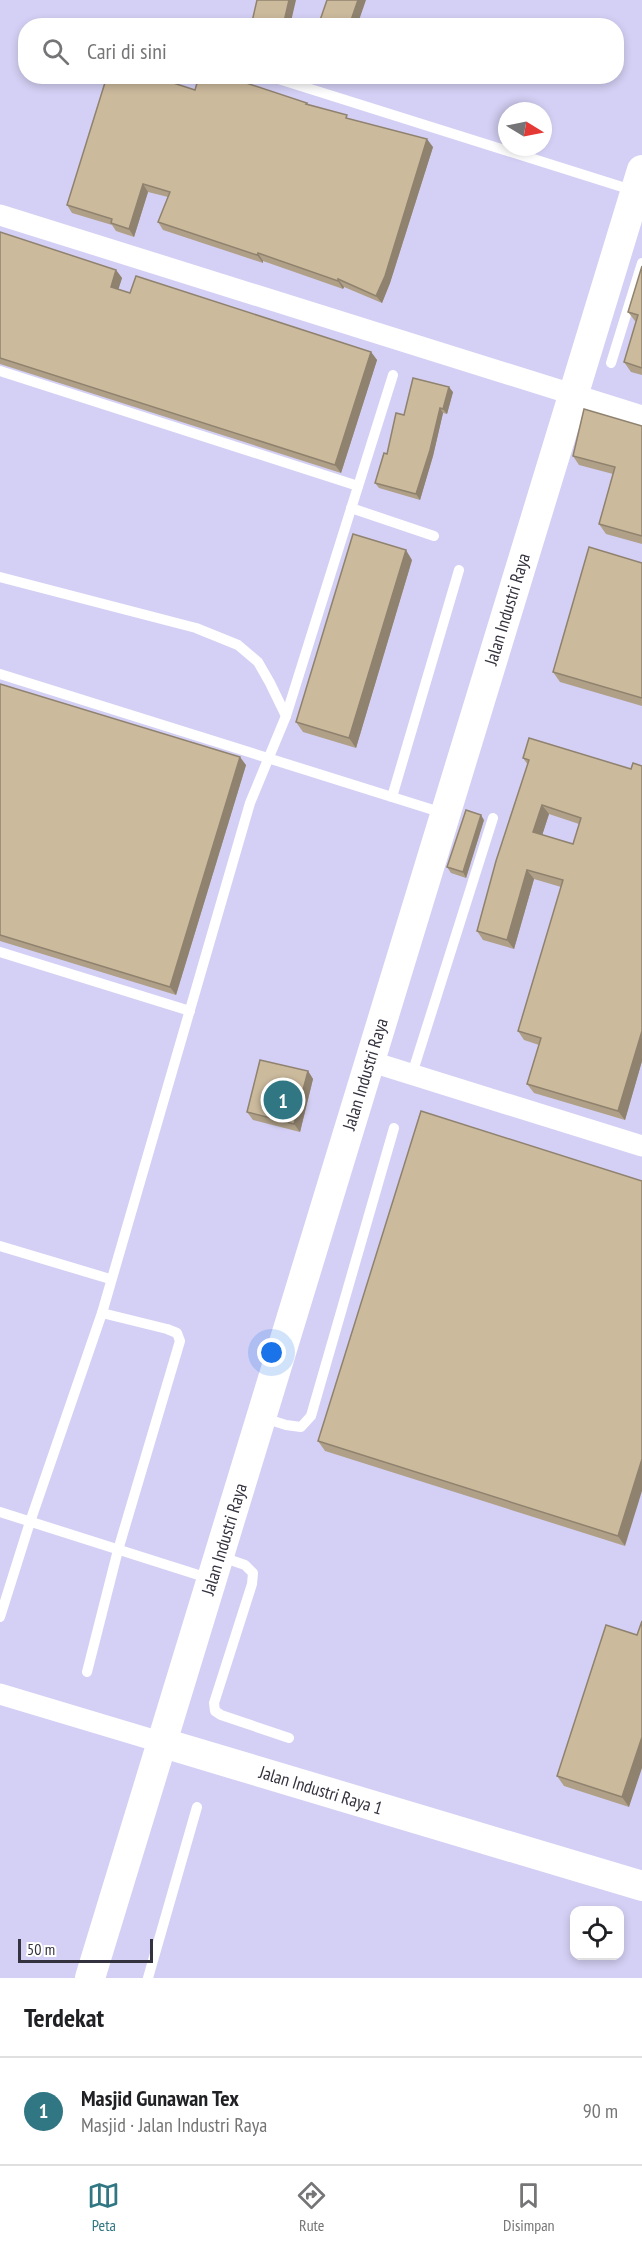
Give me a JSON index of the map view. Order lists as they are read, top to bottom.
{
  "streets": {
    "street": ["Jalan Industri Raya", "Jalan Industri Raya 1"]
  },
  "crossings": [
    ["Jalan Industri Raya", "Jalan Industri Raya 1"]
  ],
  "scale_bar": "50 m",
  "north": "right",
  "page": {
    "search": "Cari di sini",
    "pins": "1",
    "scale": "50 m",
    "heading": "Terdekat",
    "list": [
      {
        "mark": "1",
        "name": "Masjid Gunawan Tex",
        "note": "Masjid · Jalan Industri Raya",
        "value": "90 m"
      }
    ],
    "nav": ["Peta", "Rute", "Disimpan"]
  }
}
